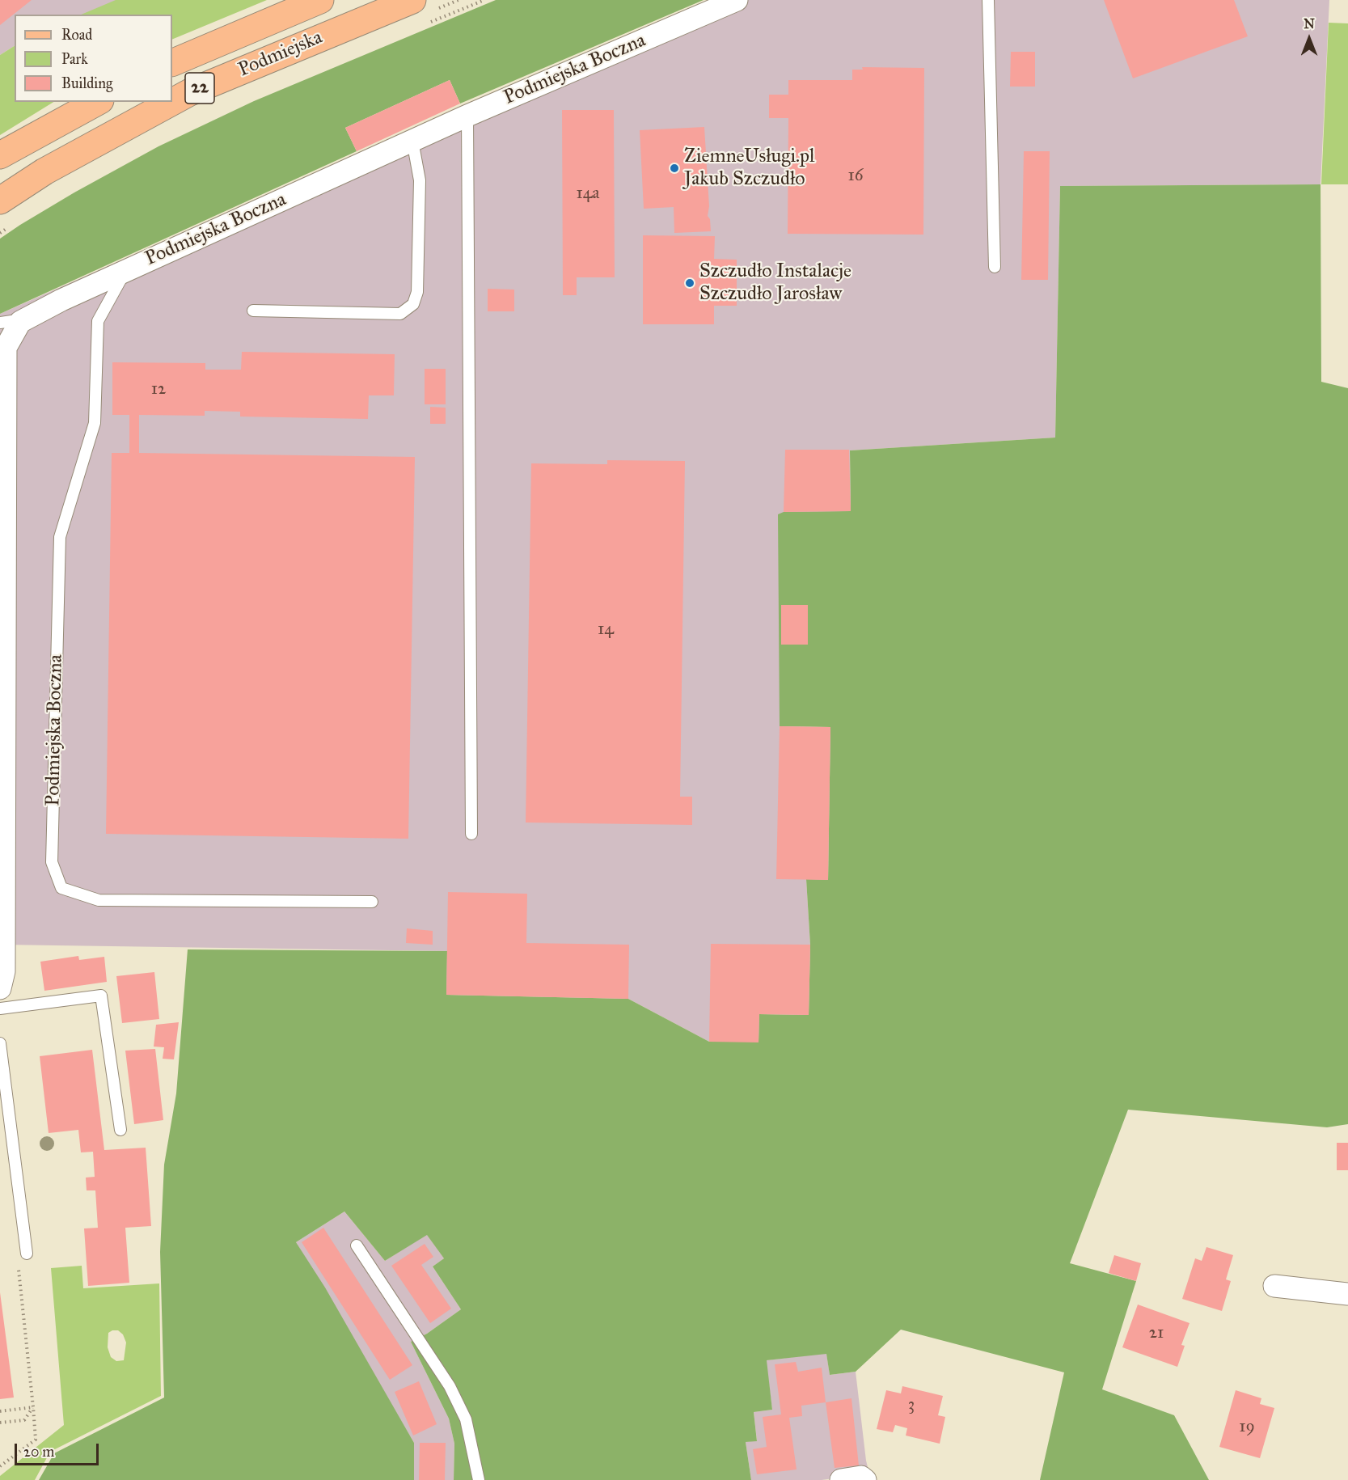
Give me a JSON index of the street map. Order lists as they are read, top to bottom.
{
  "streets": {
    "main road": ["Podmiejska", "22"],
    "street": ["Podmiejska Boczna"]
  },
  "places": ["ZiemneUsługi.pl Jakub Szczudło", "Szczudło Instalacje Szczudło Jarosław"],
  "house_numbers": [
    "16",
    "14a",
    "12",
    "14",
    "21",
    "3",
    "19"
  ],
  "legend": ["Road", "Park", "Building"],
  "scale_bar": "20 m",
  "north": "top"
}
